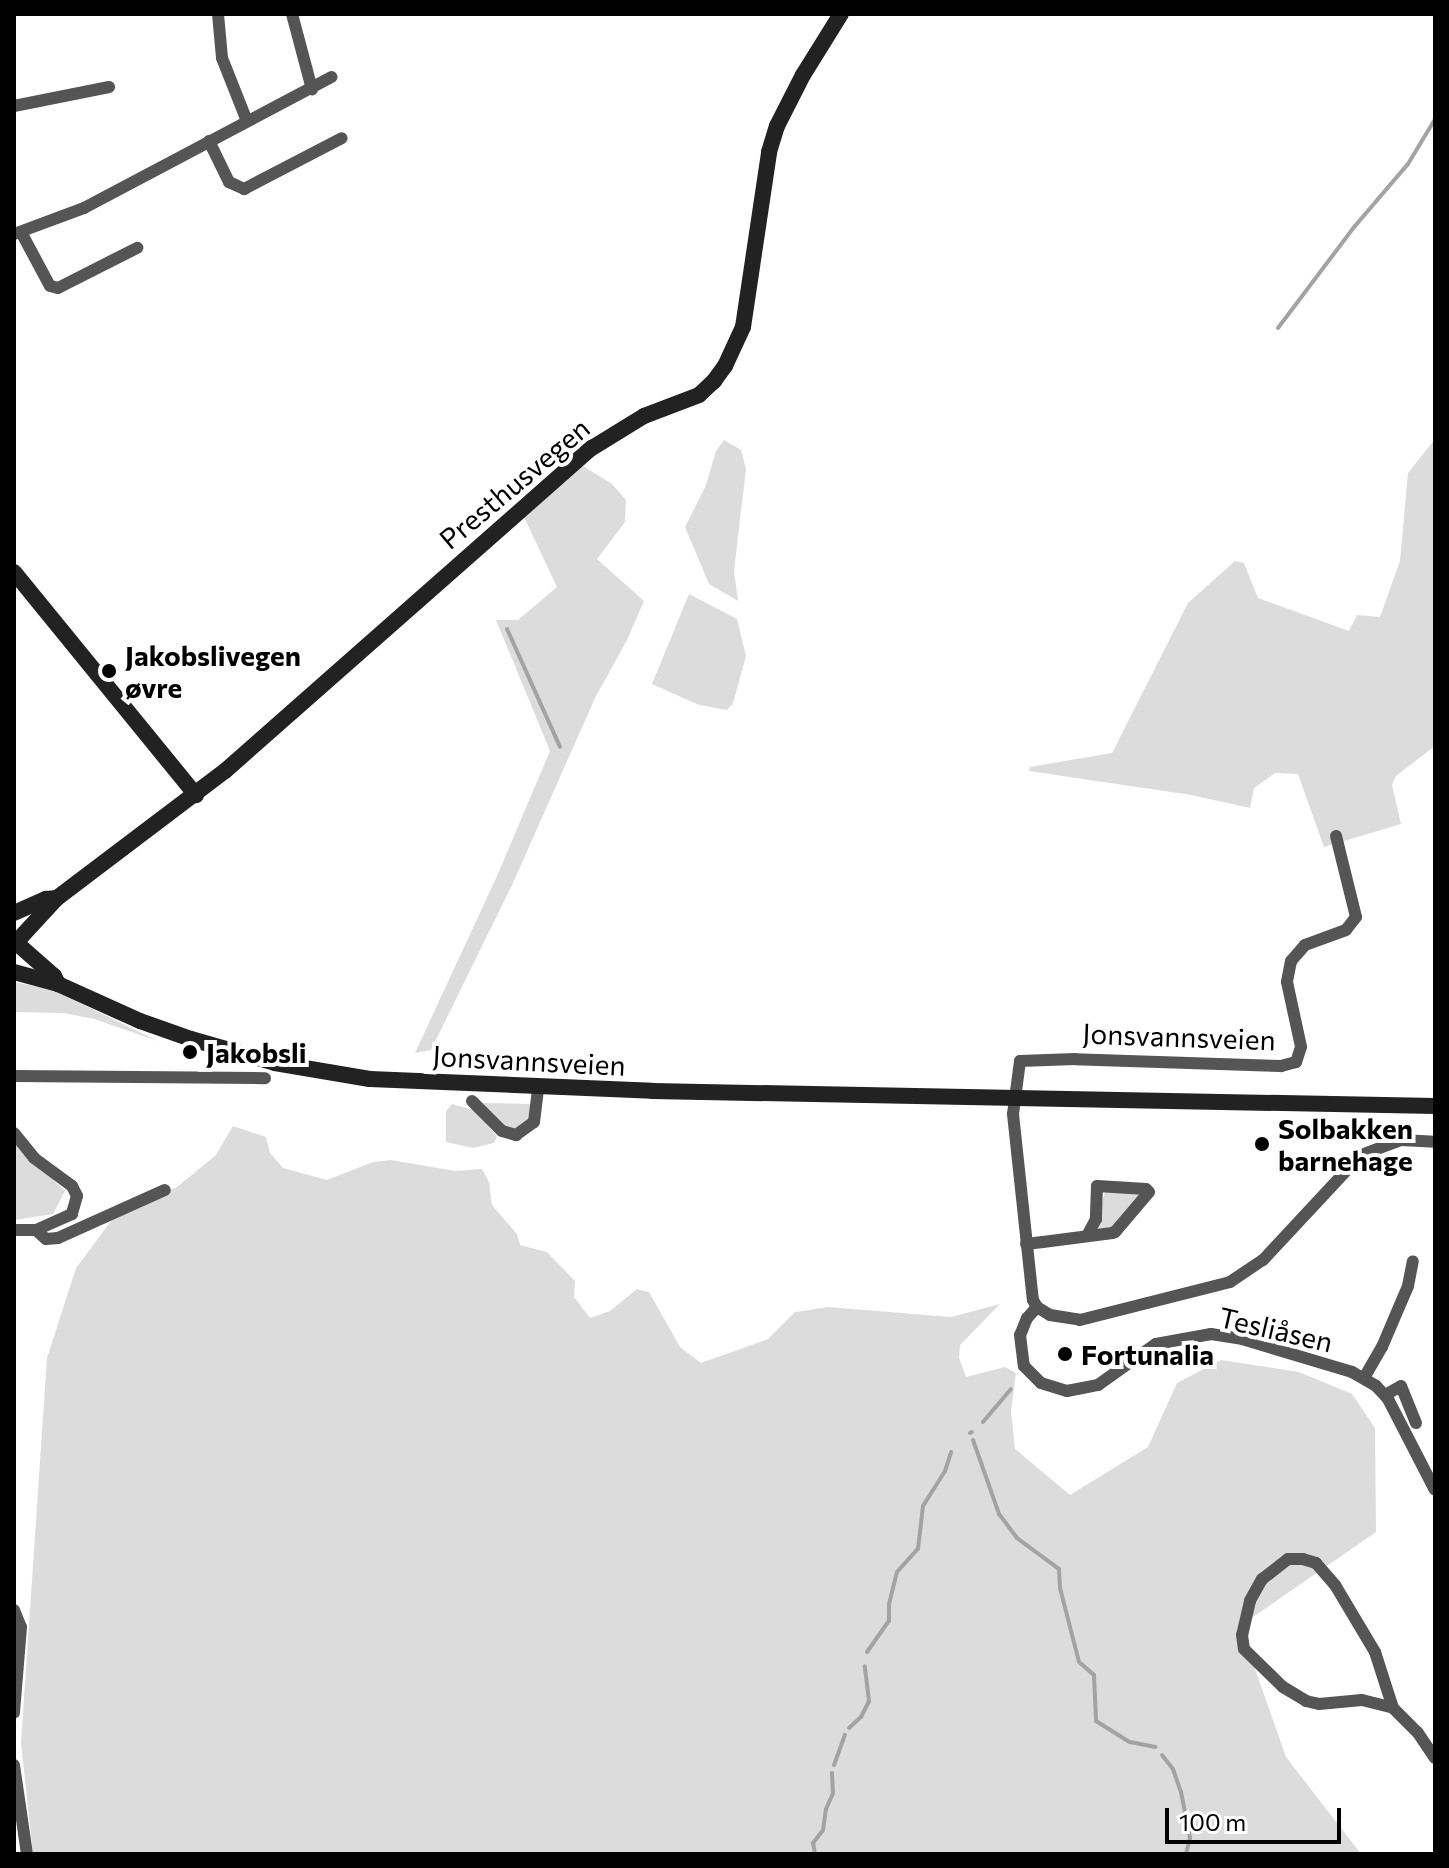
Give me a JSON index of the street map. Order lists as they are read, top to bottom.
{
  "streets": {
    "street": ["Presthusvegen", "Jonsvannsveien", "Tesliåsen"]
  },
  "crossings": [
    ["Presthusvegen", "Jonsvannsveien"]
  ],
  "places": [
    "Jakobslivegen øvre",
    "Jakobsli",
    "Solbakken barnehage",
    "Fortunalia"
  ],
  "scale_bar": "100 m"
}
